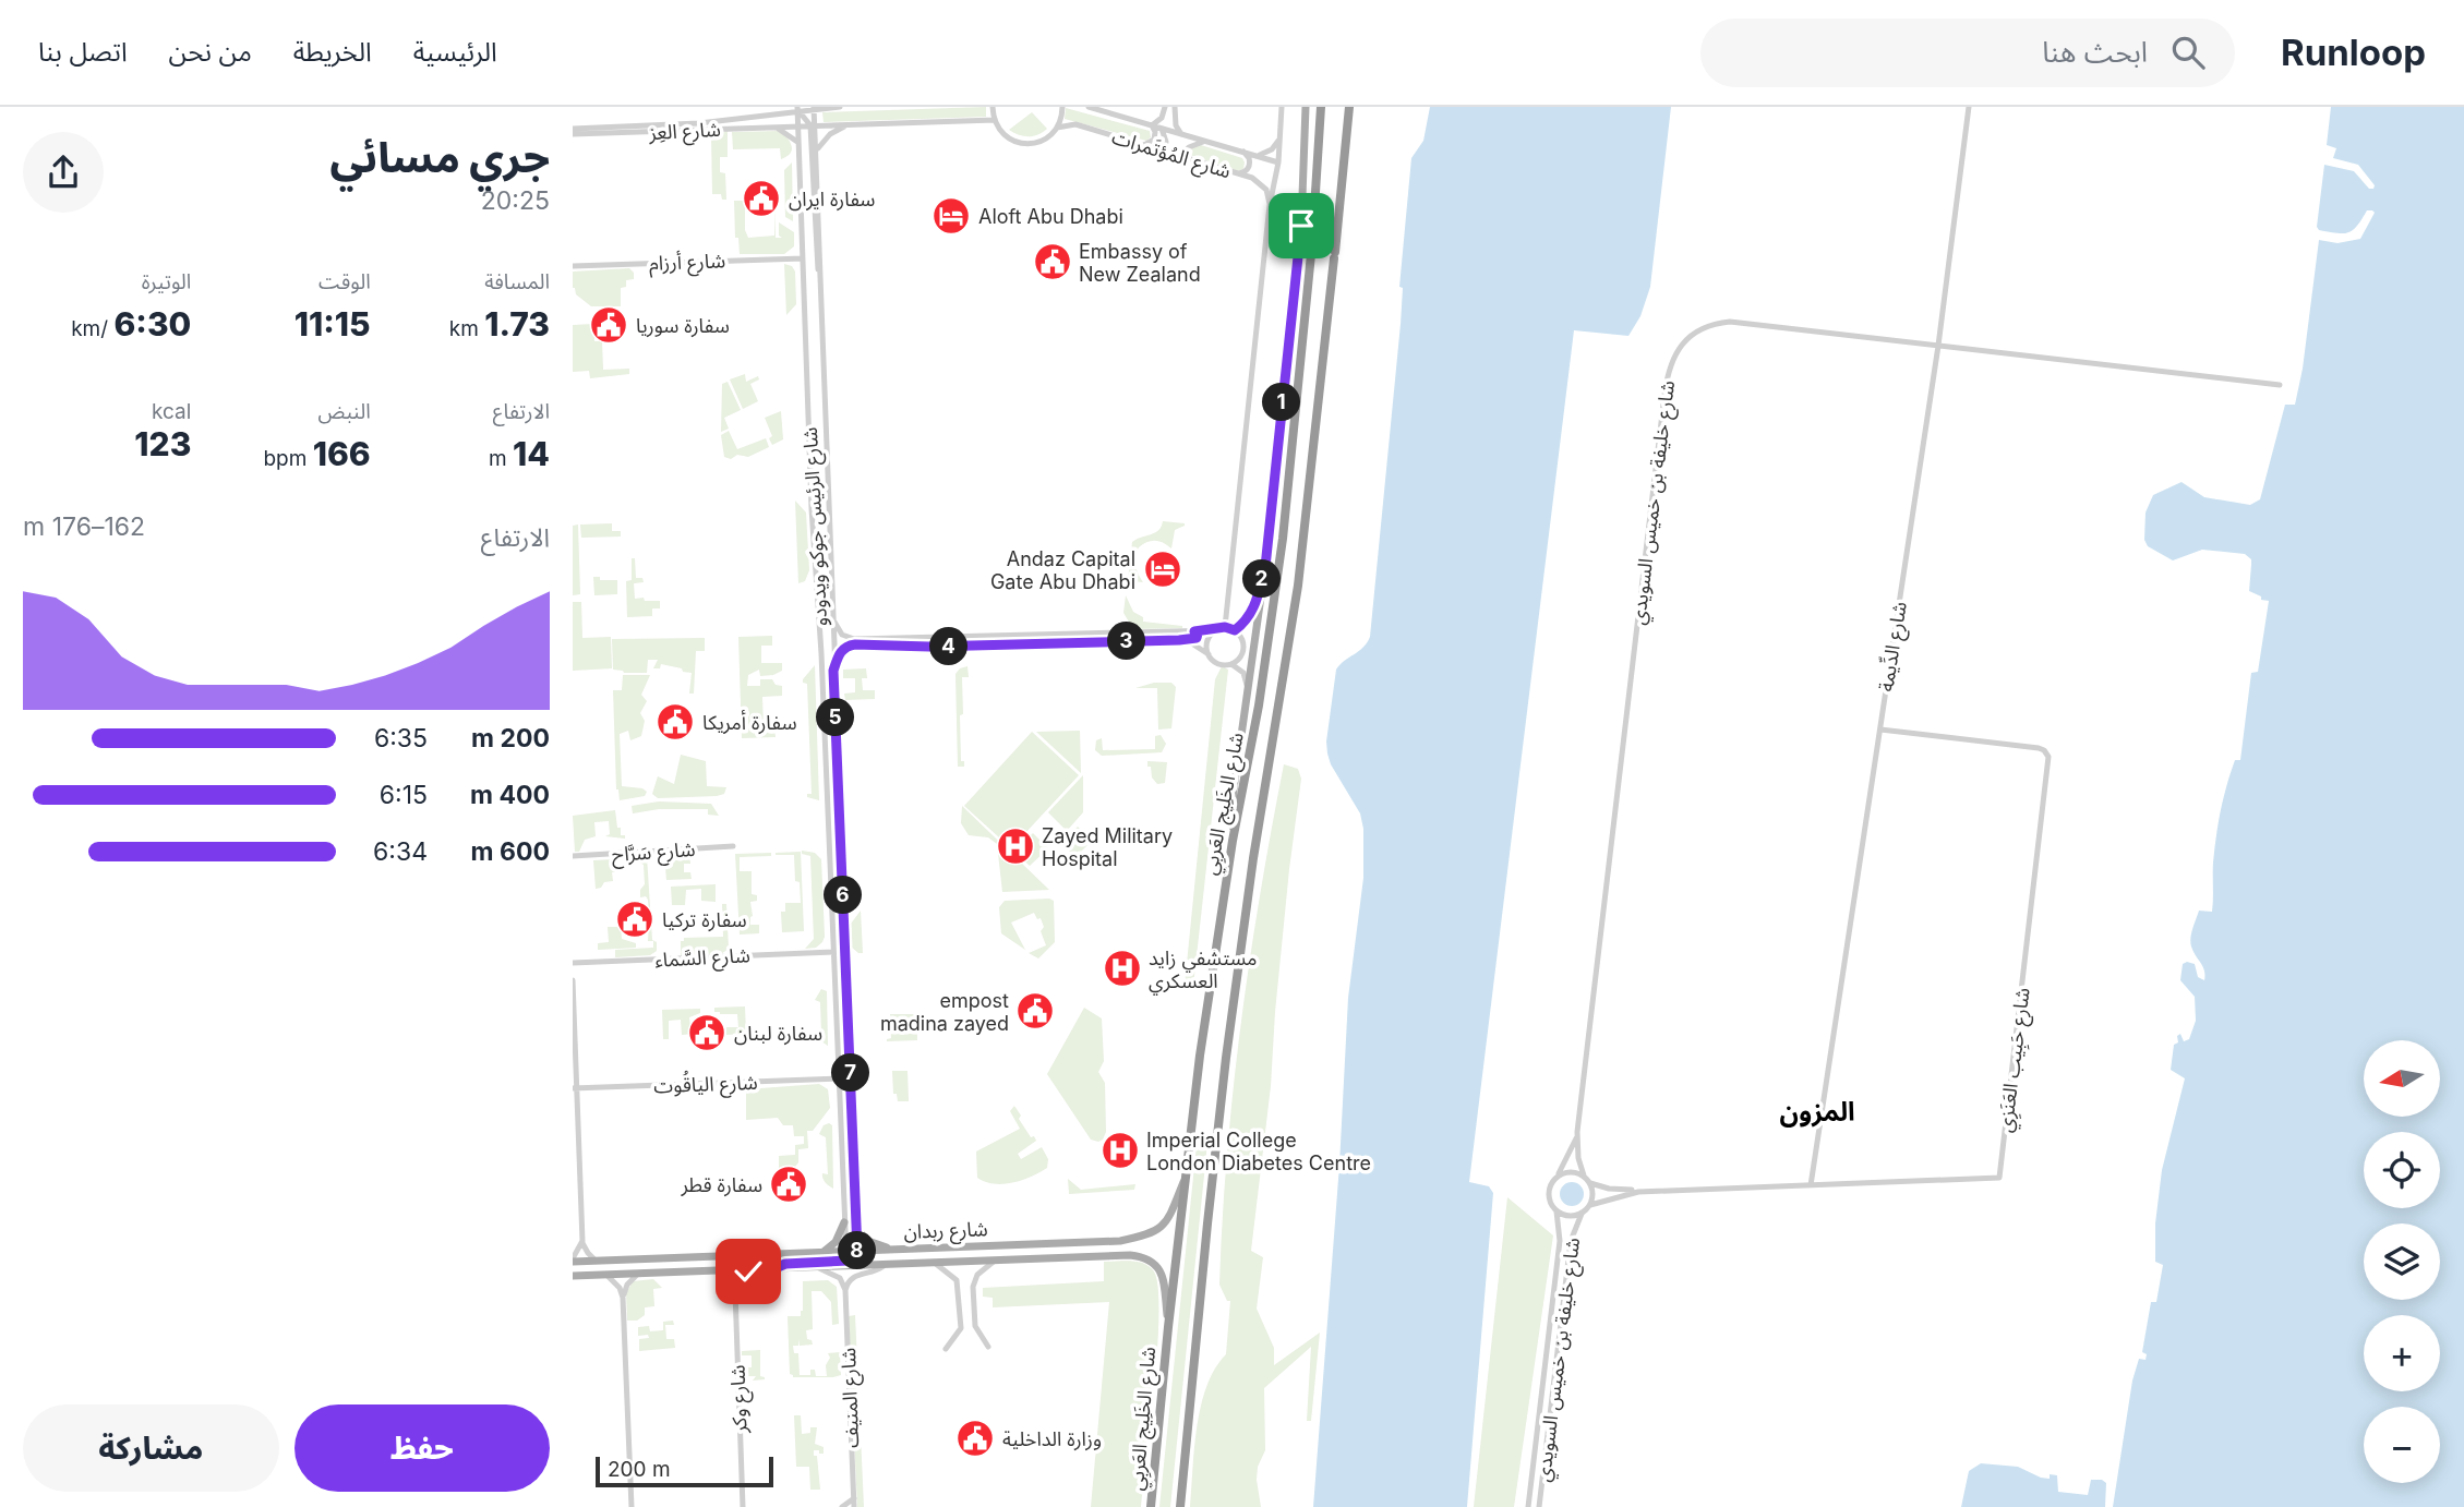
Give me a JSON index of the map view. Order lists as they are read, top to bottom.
{
  "streets": {
    "highway": ["شارع الخَلِيج العَربِي"],
    "main road": ["شارع ربدان"],
    "street": [
      "شارع العِز",
      "شارع المُؤتَمرات",
      "شارع أرزام",
      "شارع خليفة بن خميس السويدي",
      "شارع الرئيس جوكو ويدودو",
      "شارع الدِّيمة",
      "شارع سَرَّاح",
      "شارع السَّماء",
      "شارع حَبِيب العَنَزِي",
      "شارع الياقُوت",
      "شارع المنيف",
      "شارع وكر"
    ]
  },
  "crossings": [
    ["شارع العِز", "شارع الرئيس جوكو ويدودو"],
    ["شارع أرزام", "شارع الرئيس جوكو ويدودو"],
    ["شارع خليفة بن خميس السويدي", "شارع الدِّيمة"],
    ["شارع خليفة بن خميس السويدي", "شارع حَبِيب العَنَزِي"],
    ["شارع الرئيس جوكو ويدودو", "شارع السَّماء"],
    ["شارع الرئيس جوكو ويدودو", "شارع الياقُوت"],
    ["شارع الرئيس جوكو ويدودو", "شارع ربدان"],
    ["شارع الدِّيمة", "شارع حَبِيب العَنَزِي"],
    ["شارع الخَلِيج العَربِي", "شارع ربدان"]
  ],
  "districts": ["المزون"],
  "places": {
    "public building": [
      "سفارة ايران",
      "Embassy of New Zealand",
      "سفارة سوريا",
      "سفارة أمريكا",
      "سفارة تركيا",
      "empost madina zayed",
      "سفارة لبنان",
      "سفارة قطر",
      "وزارة الداخلية"
    ],
    "hotel": ["Aloft Abu Dhabi", "Andaz Capital Gate Abu Dhabi"],
    "hospital": ["Zayed Military Hospital", "مستشفي زايد العسكري", "Imperial College London Diabetes Centre"]
  },
  "scale_bar": "200 m",
  "north": "left",
  "page": {
    "header": "Runloop",
    "search": "ابحث هنا",
    "nav": [
      "الرئيسية",
      "الخريطة",
      "من نحن",
      "اتصل بنا"
    ],
    "heading": ["جري مسائي", "20:25"],
    "stats": [
      ["المسافة", "1.73 km"],
      ["الوقت", "11:15"],
      ["الوتيرة", "6:30 /km"],
      ["الارتفاع", "14 m"],
      ["النبض", "166 bpm"],
      ["kcal", "123"]
    ],
    "pins": [
      "1",
      "2",
      "3",
      "4",
      "5",
      "6",
      "7",
      "8"
    ],
    "chart": ["الارتفاع", "162–176 m"],
    "list": [
      {
        "name": "200 m",
        "note": "6:35"
      },
      {
        "name": "400 m",
        "note": "6:15"
      },
      {
        "name": "600 m",
        "note": "6:34"
      }
    ],
    "map_buttons": ["+", "−"],
    "buttons": ["حفظ", "مشاركة"],
    "scale": "200 m"
  }
}
